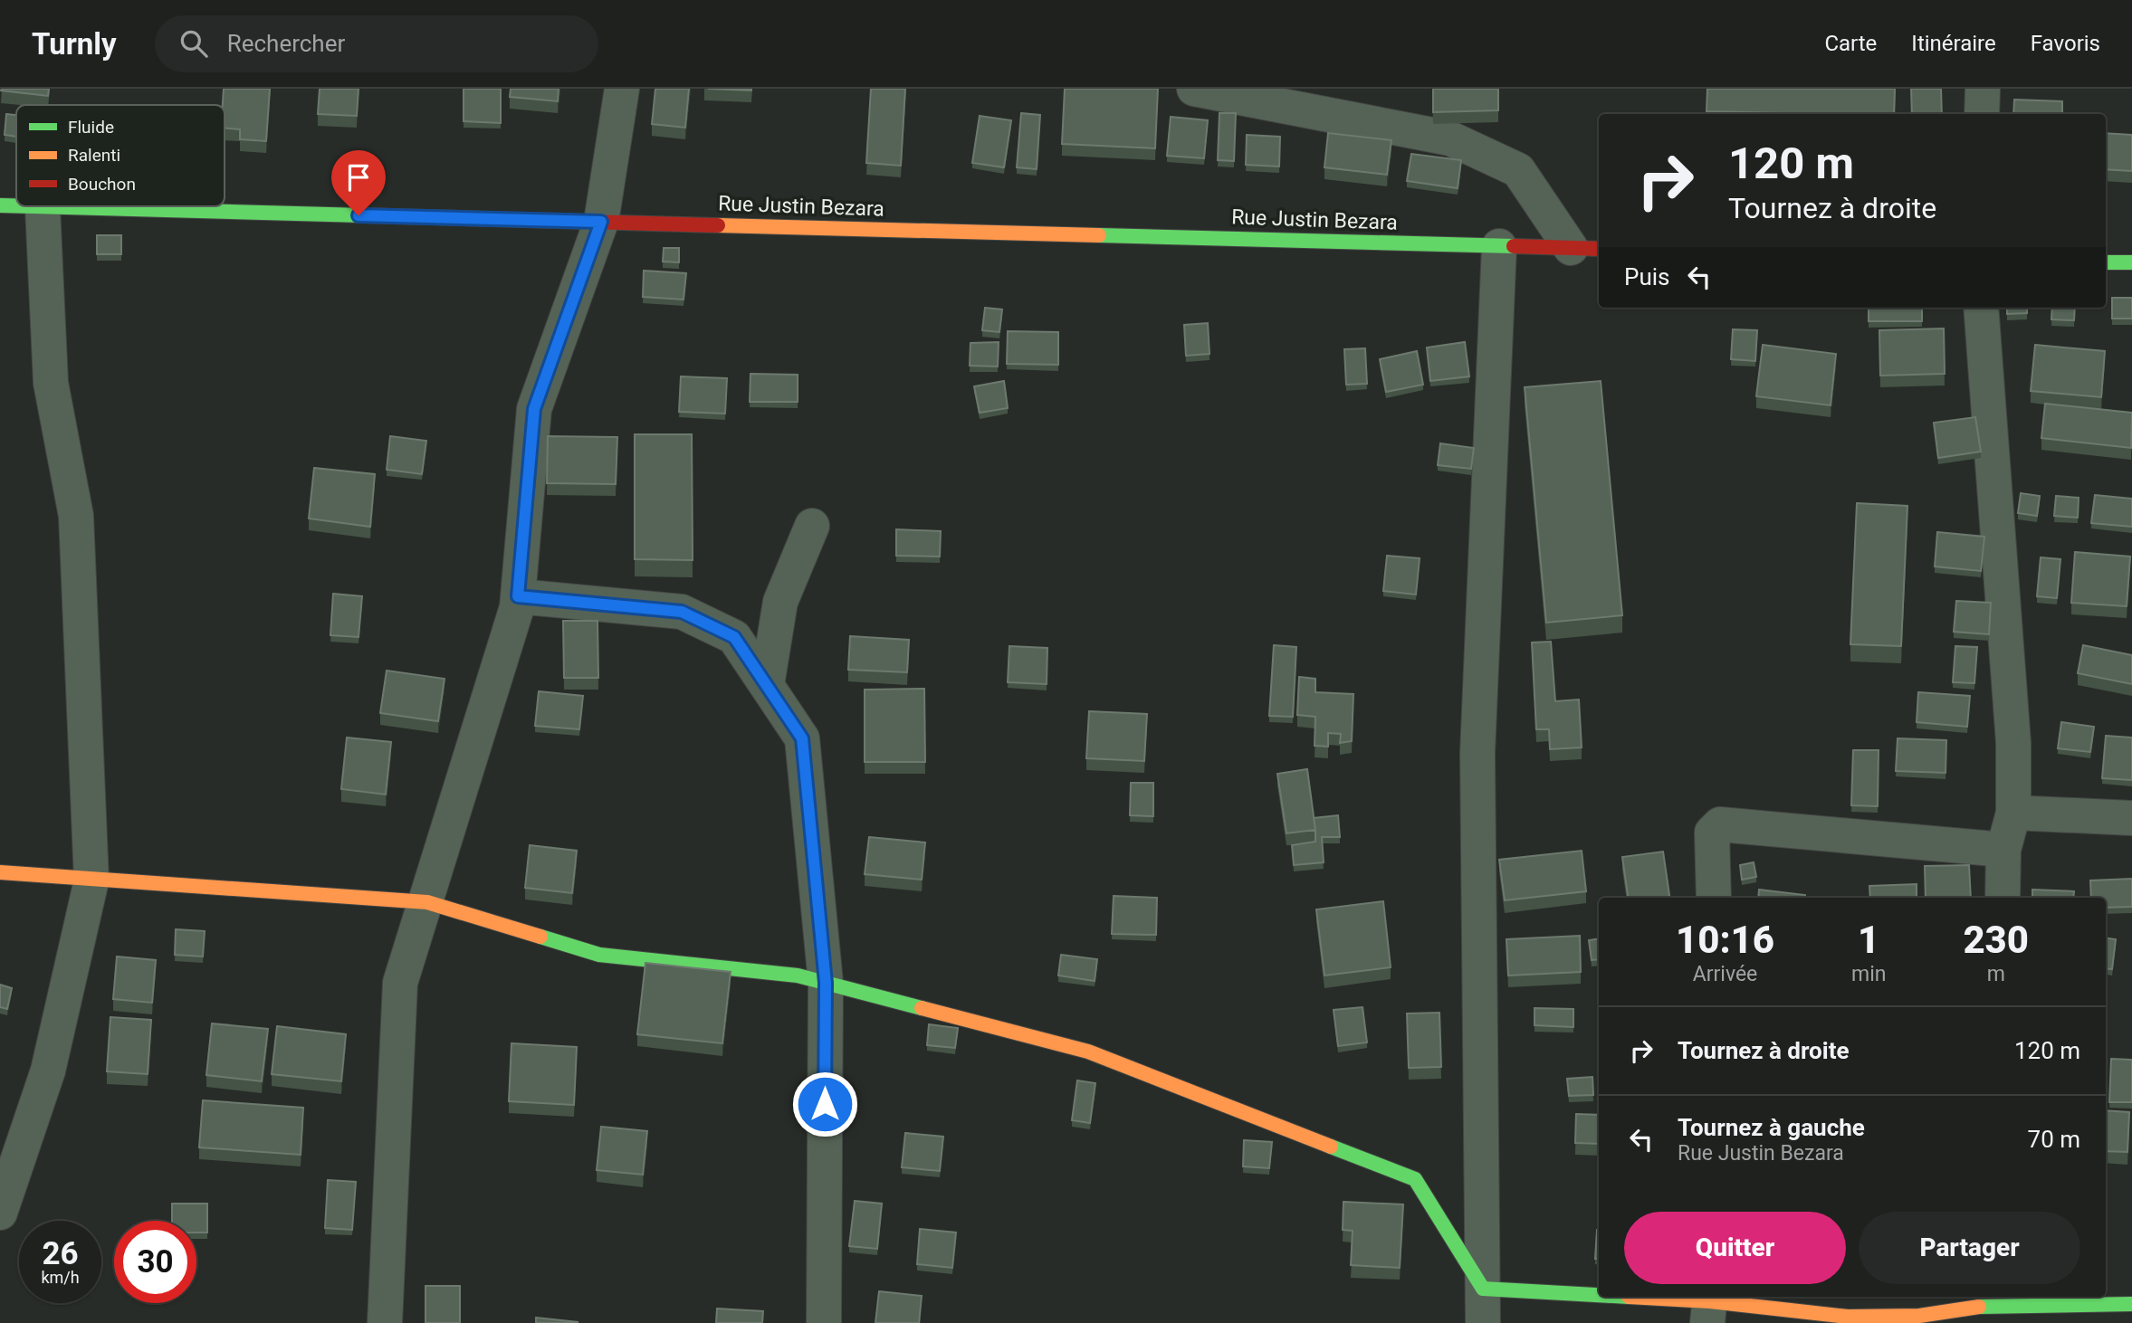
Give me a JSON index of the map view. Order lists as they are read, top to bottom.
{
  "streets": {
    "street": ["Rue Justin Bezara"]
  },
  "legend": ["Fluide", "Ralenti", "Bouchon"],
  "page": {
    "header": "Turnly",
    "search": "Rechercher",
    "nav": ["Carte", "Itinéraire", "Favoris"],
    "turn": ["120 m", "Tournez à droite"],
    "then": "Puis",
    "eta": [
      "10:16",
      "Arrivée",
      "1",
      "min",
      "230",
      "m"
    ],
    "list": [
      {
        "name": "Tournez à droite",
        "value": "120 m"
      },
      {
        "name": "Tournez à gauche",
        "note": "Rue Justin Bezara",
        "value": "70 m"
      }
    ],
    "buttons": ["Quitter", "Partager"],
    "speed": "26 km/h",
    "limit": "30"
  }
}
